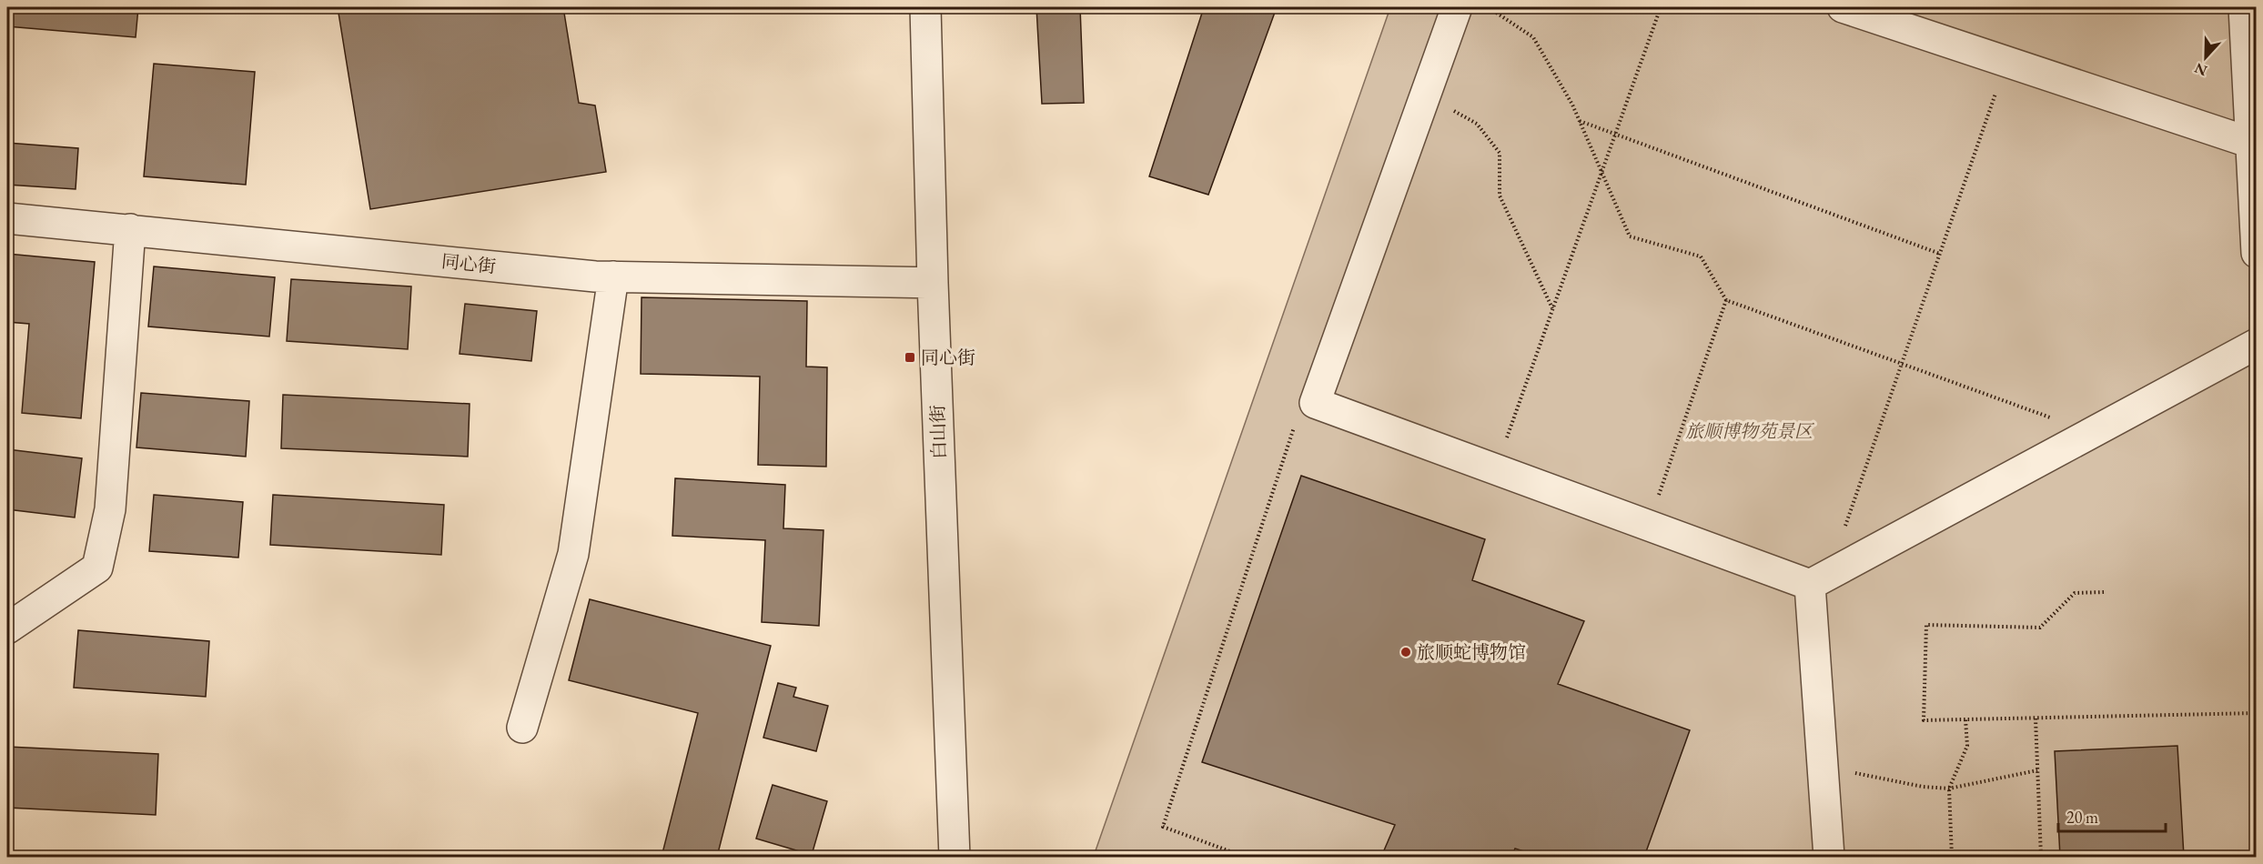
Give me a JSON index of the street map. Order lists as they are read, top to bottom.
{
  "streets": {
    "street": ["同心街", "白山街"]
  },
  "crossings": [
    ["同心街", "白山街"]
  ],
  "parks": ["旅顺博物苑景区"],
  "places": {
    "transit": ["同心街"],
    "other": ["旅顺蛇博物馆"]
  },
  "scale_bar": "20 m",
  "north": "bottom"
}
